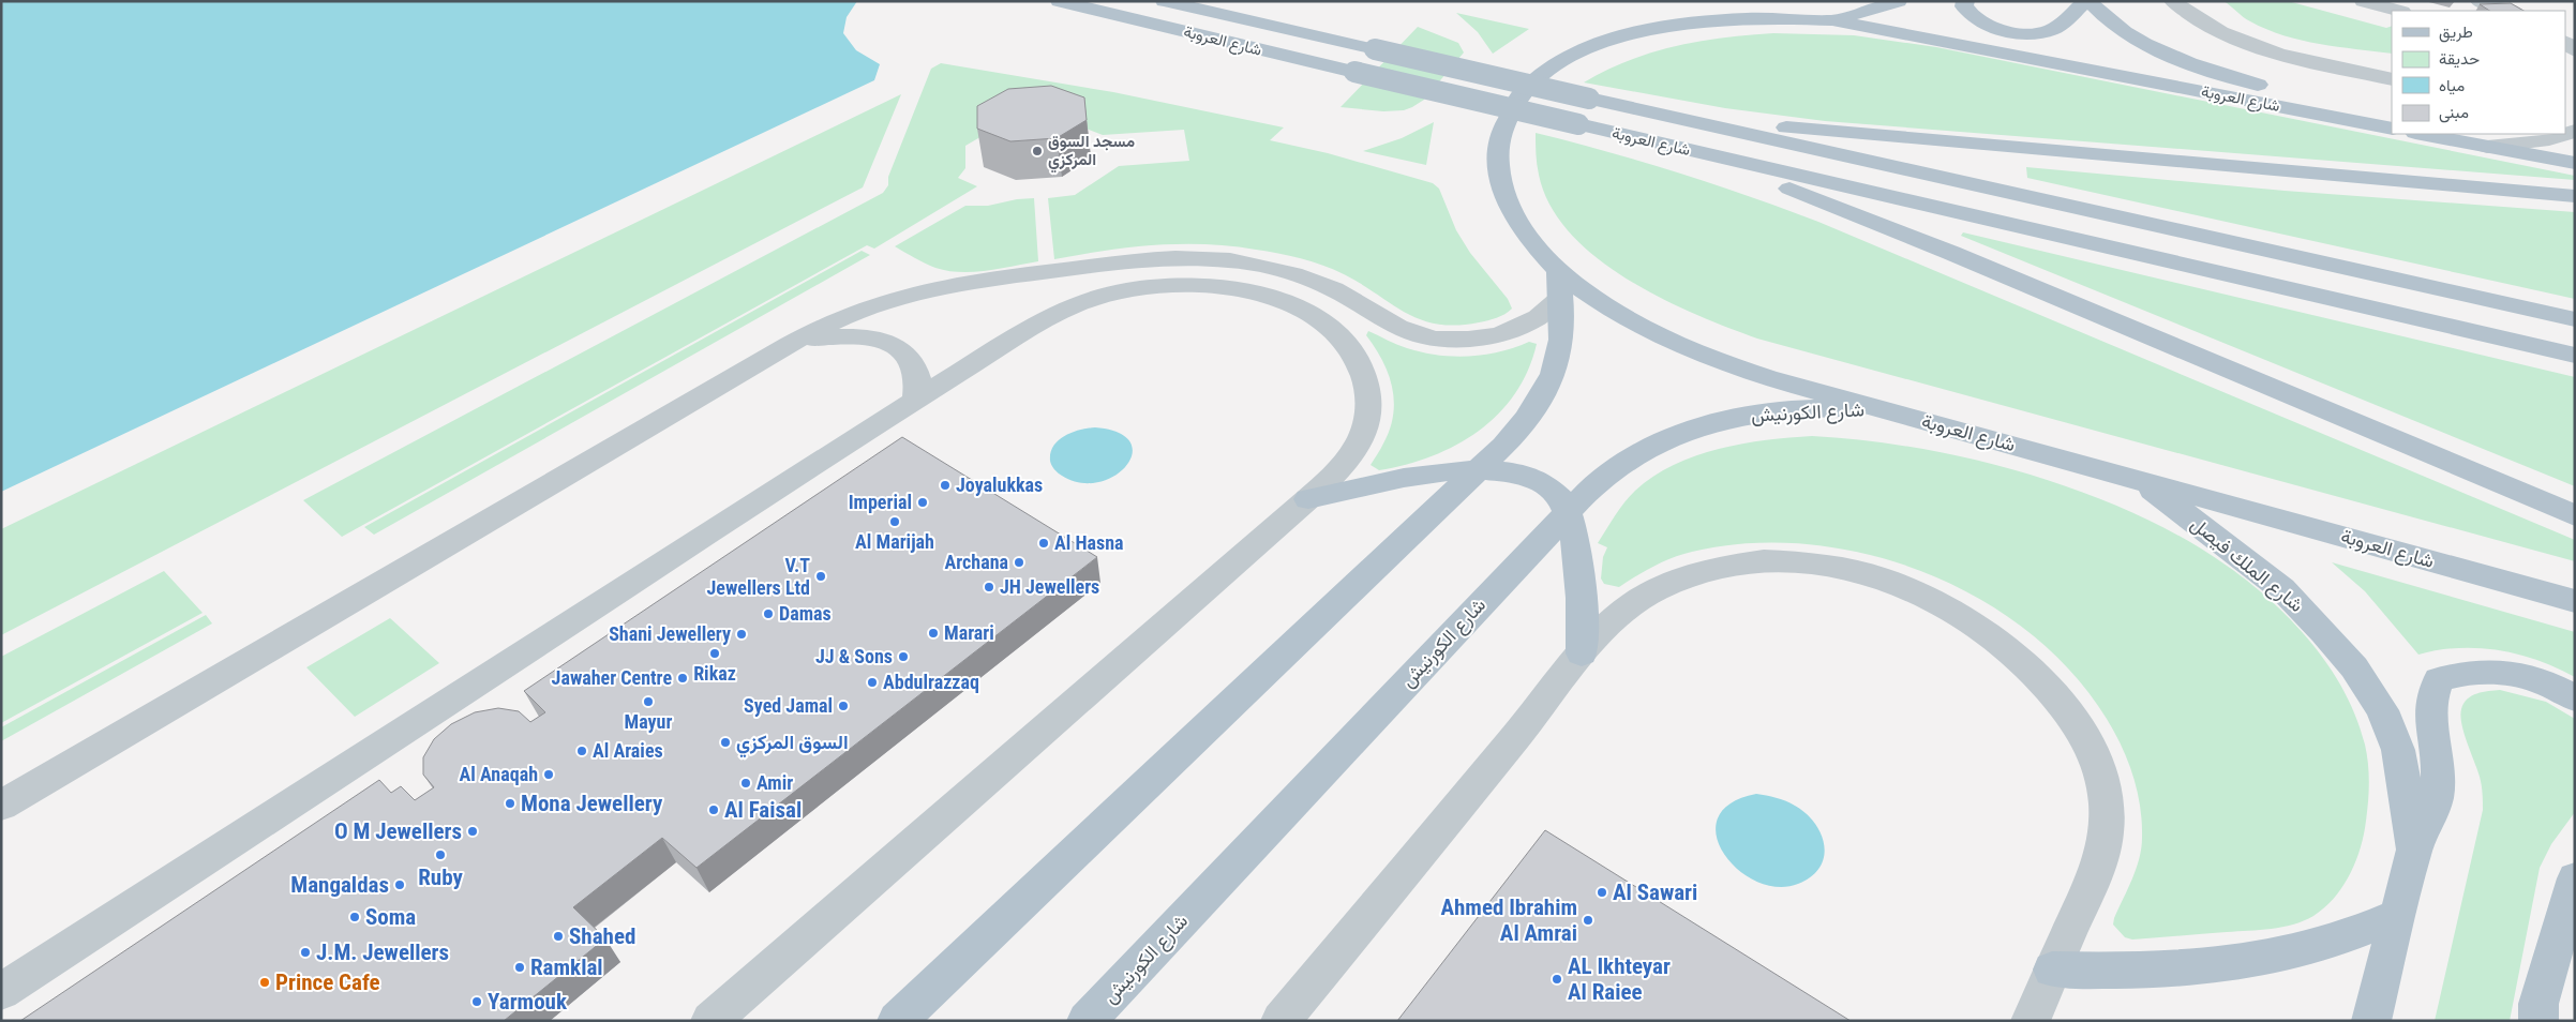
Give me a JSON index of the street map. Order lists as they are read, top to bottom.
{
  "streets": {
    "main road": ["شارع العروبة", "شارع الكورنيش", "شارع الملك فيصل"]
  },
  "crossings": [
    ["شارع العروبة", "شارع الكورنيش"],
    ["شارع العروبة", "شارع الملك فيصل"]
  ],
  "places": [
    "مسجد السوق المركزي",
    "Joyalukkas",
    "Imperial",
    "Al Marijah",
    "Al Hasna",
    "Archana",
    "V.T Jewellers Ltd",
    "JH Jewellers",
    "Damas",
    "Marari",
    "Shani Jewellery",
    "Rikaz",
    "JJ & Sons",
    "Jawaher Centre",
    "Abdulrazzaq",
    "Mayur",
    "Syed Jamal",
    "السوق المركزي",
    "Al Araies",
    "Al Anaqah",
    "Amir",
    "Mona Jewellery",
    "Al Faisal",
    "O M Jewellers",
    "Ruby",
    "Mangaldas",
    "Al Sawari",
    "Soma",
    "Ahmed Ibrahim Al Amrai",
    "Shahed",
    "J.M. Jewellers",
    "Ramklal",
    "AL Ikhteyar Al Raiee",
    "Prince Cafe",
    "Yarmouk"
  ],
  "legend": [
    "طريق",
    "حديقة",
    "مياه",
    "مبنى"
  ]
}
